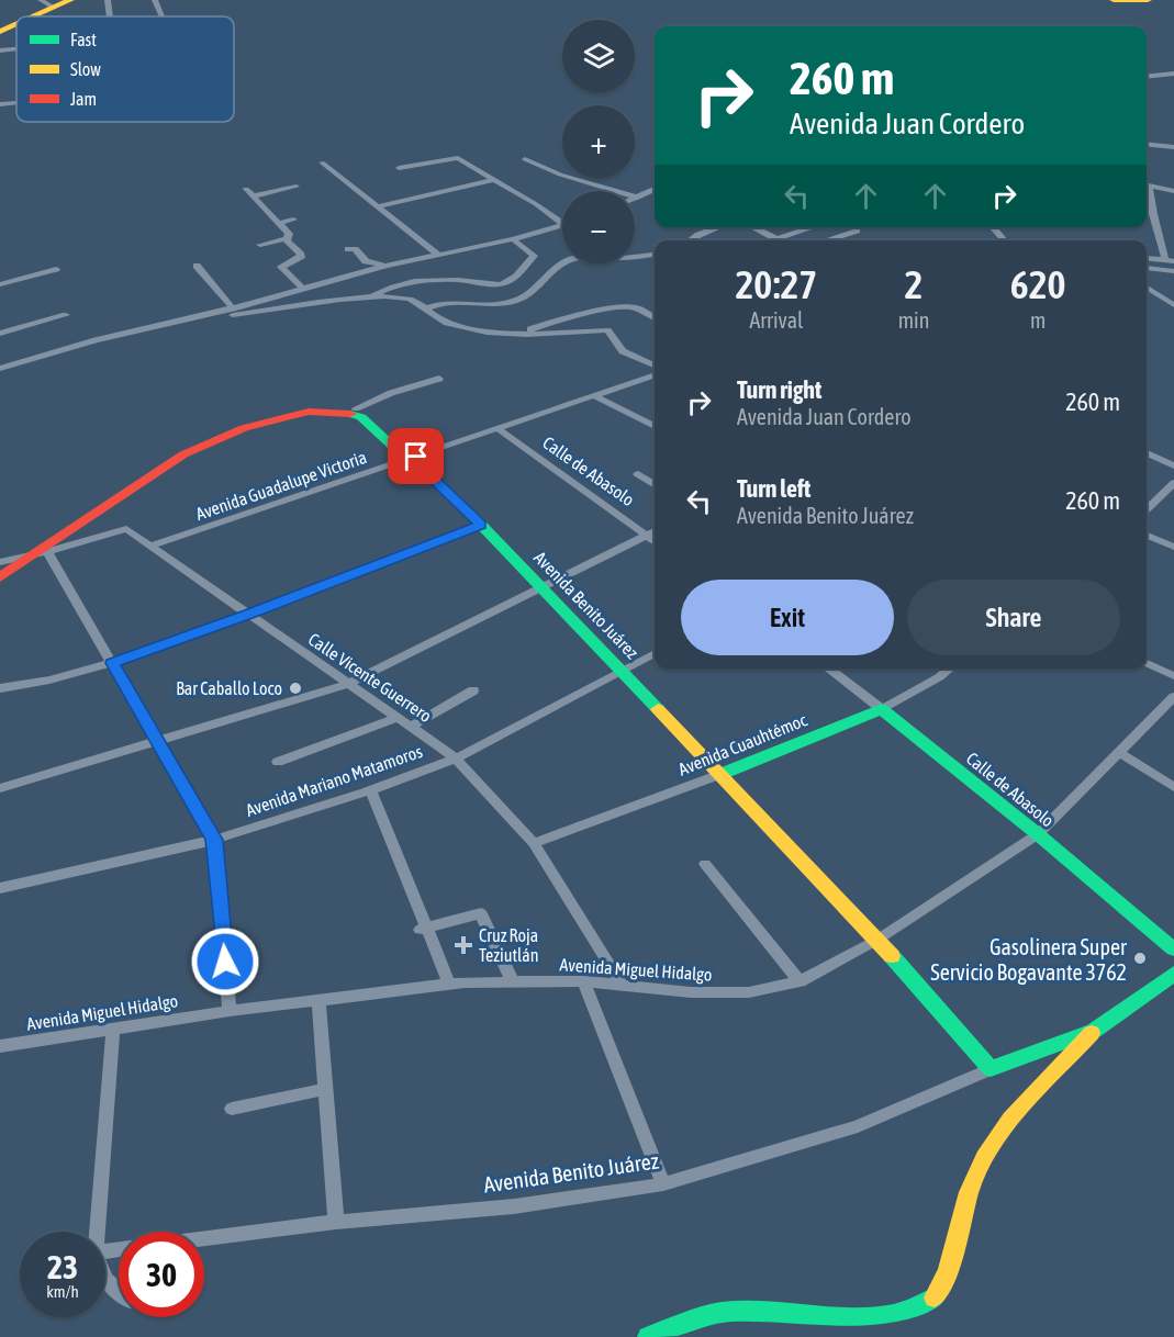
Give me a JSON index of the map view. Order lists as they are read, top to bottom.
{
  "streets": {
    "main road": ["Calle de Abasolo", "Avenida Benito Juárez", "Avenida Cuauhtémoc"],
    "street": [
      "Avenida Guadalupe Victoria",
      "Calle Vicente Guerrero",
      "Avenida Mariano Matamoros",
      "Avenida Miguel Hidalgo"
    ]
  },
  "crossings": [
    ["Calle de Abasolo", "Avenida Guadalupe Victoria"],
    ["Calle de Abasolo", "Avenida Cuauhtémoc"],
    ["Calle de Abasolo", "Avenida Miguel Hidalgo"],
    ["Avenida Guadalupe Victoria", "Avenida Benito Juárez"],
    ["Avenida Guadalupe Victoria", "Calle Vicente Guerrero"],
    ["Avenida Benito Juárez", "Avenida Cuauhtémoc"],
    ["Avenida Benito Juárez", "Avenida Mariano Matamoros"],
    ["Avenida Benito Juárez", "Avenida Miguel Hidalgo"],
    ["Calle Vicente Guerrero", "Avenida Cuauhtémoc"],
    ["Calle Vicente Guerrero", "Avenida Mariano Matamoros"],
    ["Calle Vicente Guerrero", "Avenida Miguel Hidalgo"]
  ],
  "places": {
    "other": ["Bar Caballo Loco", "Gasolinera Super Servicio Bogavante 3762"],
    "health": ["Cruz Roja Teziutlán"]
  },
  "legend": ["Fast", "Slow", "Jam"],
  "page": {
    "map_buttons": ["+", "−"],
    "turn": ["260 m", "Avenida Juan Cordero"],
    "eta": [
      "20:27",
      "Arrival",
      "2",
      "min",
      "620",
      "m"
    ],
    "list": [
      {
        "name": "Turn right",
        "note": "Avenida Juan Cordero",
        "value": "260 m"
      },
      {
        "name": "Turn left",
        "note": "Avenida Benito Juárez",
        "value": "260 m"
      }
    ],
    "buttons": ["Exit", "Share"],
    "speed": "23 km/h",
    "limit": "30"
  }
}
